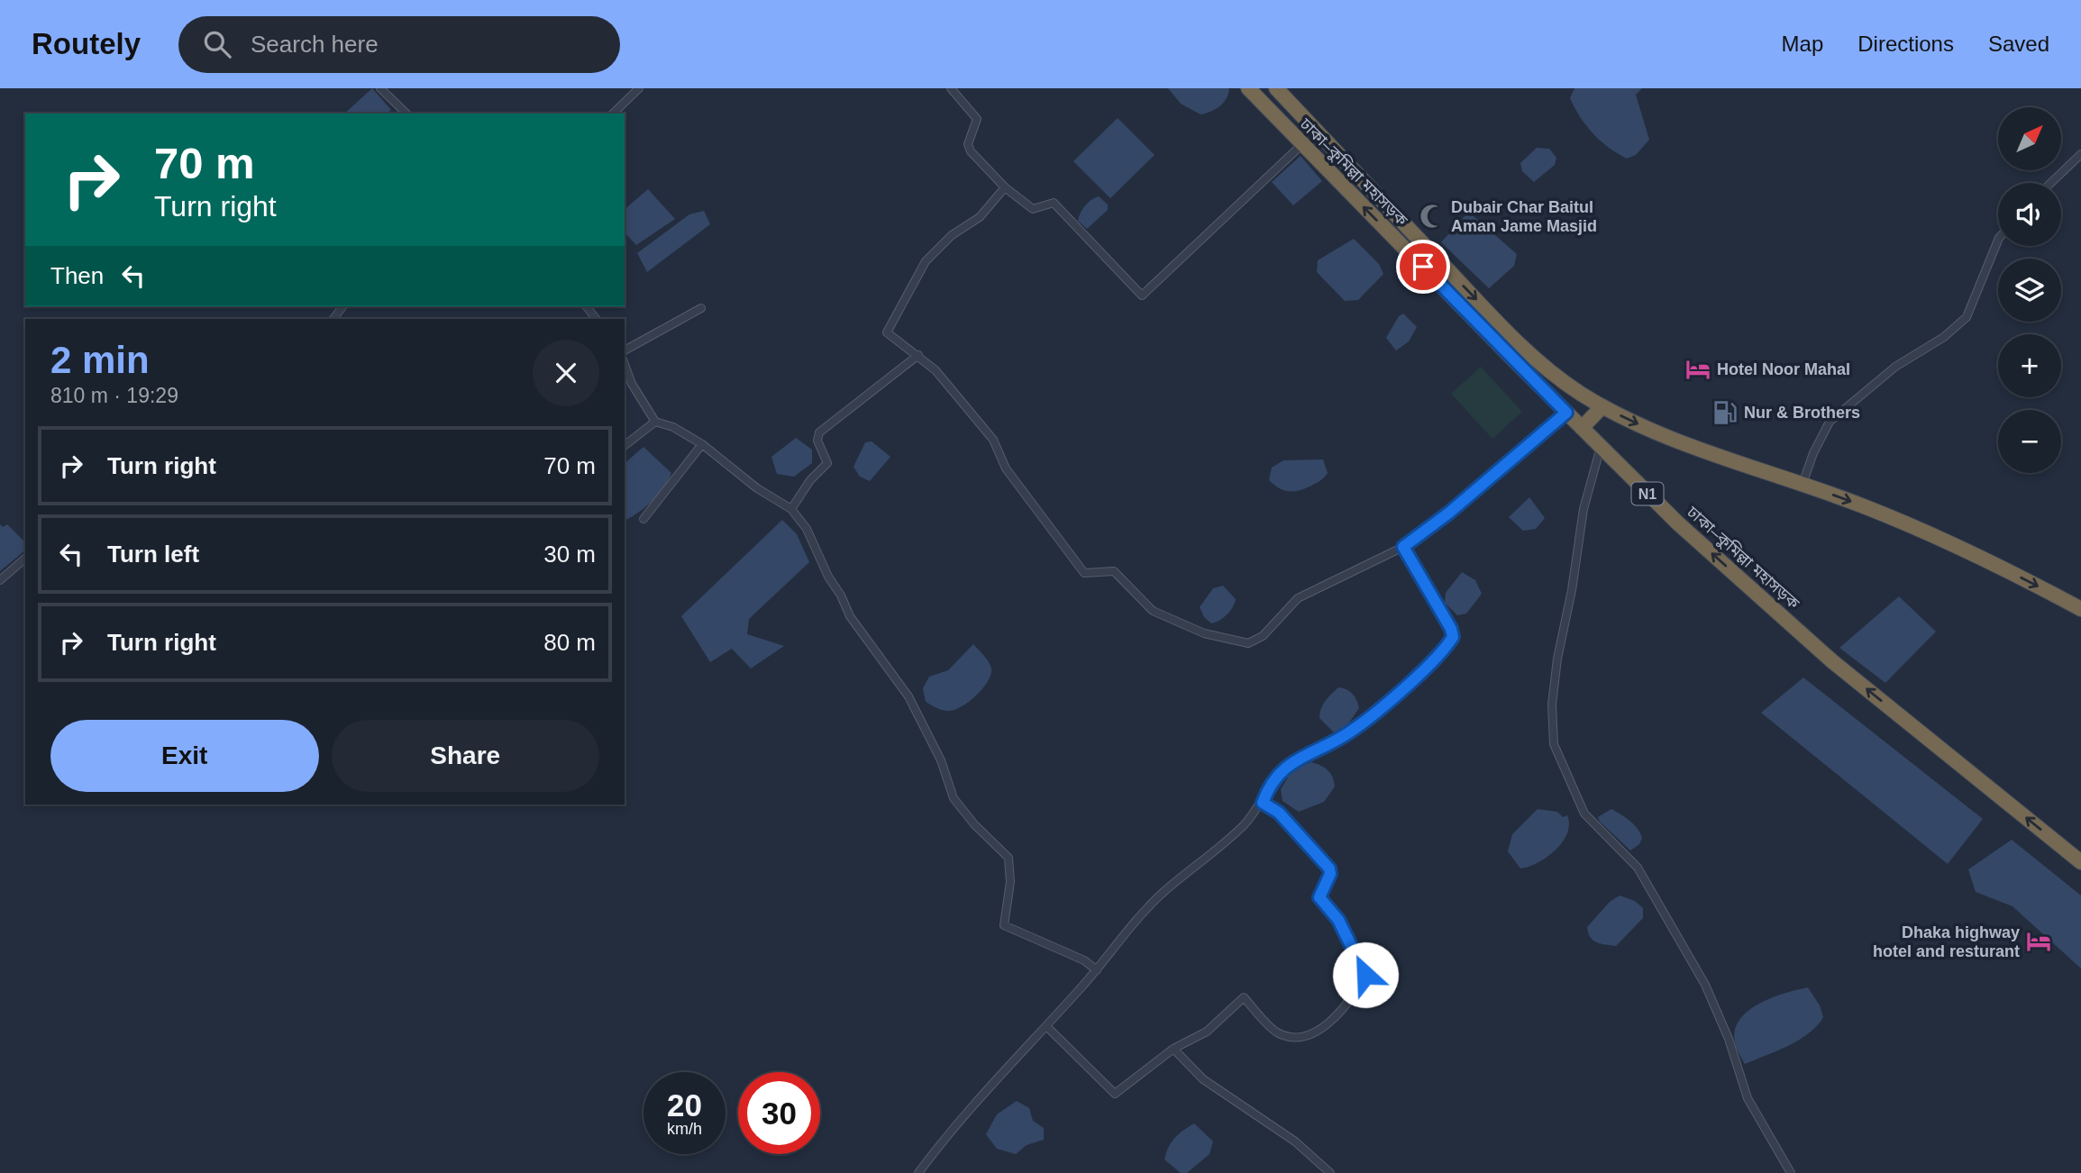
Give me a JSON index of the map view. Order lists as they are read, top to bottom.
{
  "streets": {
    "highway": ["ঢাকা–কুমিল্লা মহাসড়ক", "N1"]
  },
  "places": {
    "mosque": ["Dubair Char Baitul Aman Jame Masjid"],
    "hotel": ["Hotel Noor Mahal", "Dhaka highway hotel and resturant"],
    "fuel station": ["Nur & Brothers"]
  },
  "north": "top right",
  "page": {
    "header": "Routely",
    "search": "Search here",
    "nav": ["Map", "Directions", "Saved"],
    "map_buttons": ["+", "−"],
    "turn": ["70 m", "Turn right"],
    "then": "Then",
    "heading": ["2 min", "810 m · 19:29"],
    "list": [
      {
        "name": "Turn right",
        "value": "70 m"
      },
      {
        "name": "Turn left",
        "value": "30 m"
      },
      {
        "name": "Turn right",
        "value": "80 m"
      }
    ],
    "buttons": ["Exit", "Share"],
    "speed": "20 km/h",
    "limit": "30"
  }
}
